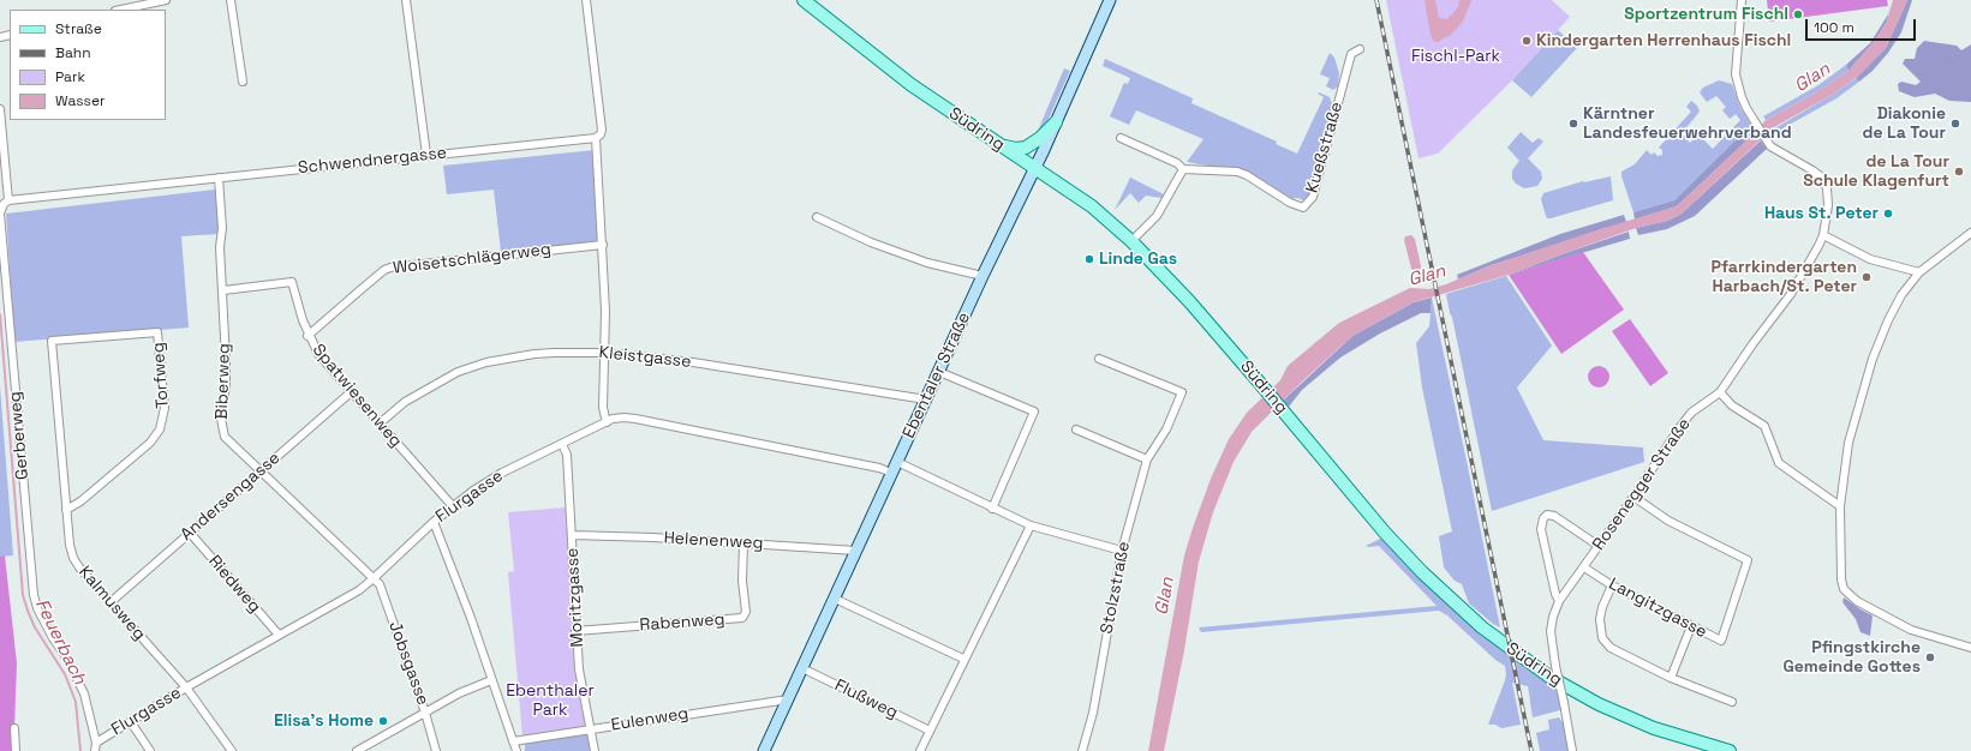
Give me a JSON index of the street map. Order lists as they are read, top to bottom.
{
  "streets": {
    "main road": ["Südring", "Ebentaler Straße"],
    "street": [
      "Kueßstraße",
      "Schwendnergasse",
      "Woisetschlägerweg",
      "Kleistgasse",
      "Torfweg",
      "Biberweg",
      "Spatwiesenweg",
      "Gerberweg",
      "Rosenegger Straße",
      "Andersengasse",
      "Flurgasse",
      "Helenenweg",
      "Riedweg",
      "Stolzstraße",
      "Moritzgasse",
      "Kalmusweg",
      "Langitzgasse",
      "Rabenweg",
      "Jobsgasse",
      "Flußweg",
      "Eulenweg"
    ]
  },
  "crossings": [
    ["Südring", "Ebentaler Straße"],
    ["Schwendnergasse", "Biberweg"],
    ["Schwendnergasse", "Gerberweg"],
    ["Woisetschlägerweg", "Spatwiesenweg"],
    ["Kleistgasse", "Ebentaler Straße"],
    ["Kleistgasse", "Spatwiesenweg"],
    ["Torfweg", "Kalmusweg"],
    ["Ebentaler Straße", "Flurgasse"],
    ["Ebentaler Straße", "Helenenweg"],
    ["Ebentaler Straße", "Flußweg"],
    ["Ebentaler Straße", "Eulenweg"],
    ["Biberweg", "Spatwiesenweg"],
    ["Biberweg", "Andersengasse"],
    ["Biberweg", "Flurgasse"],
    ["Biberweg", "Jobsgasse"],
    ["Spatwiesenweg", "Andersengasse"],
    ["Spatwiesenweg", "Flurgasse"],
    ["Gerberweg", "Flurgasse"],
    ["Rosenegger Straße", "Langitzgasse"],
    ["Andersengasse", "Riedweg"],
    ["Andersengasse", "Kalmusweg"],
    ["Flurgasse", "Riedweg"],
    ["Flurgasse", "Moritzgasse"],
    ["Flurgasse", "Kalmusweg"],
    ["Flurgasse", "Jobsgasse"],
    ["Helenenweg", "Moritzgasse"],
    ["Helenenweg", "Rabenweg"],
    ["Moritzgasse", "Rabenweg"],
    ["Moritzgasse", "Eulenweg"]
  ],
  "water": ["Glan", "Feuerbach"],
  "parks": ["Fischl-Park", "Ebenthaler Park"],
  "places": [
    "Sportzentrum Fischl",
    "Kindergarten Herrenhaus Fischl",
    "Kärntner Landesfeuerwehrverband",
    "Diakonie de La Tour",
    "de La Tour Schule Klagenfurt",
    "Haus St. Peter",
    "Linde Gas",
    "Pfarrkindergarten Harbach/St. Peter",
    "Pfingstkirche Gemeinde Gottes",
    "Elisa's Home"
  ],
  "legend": [
    "Straße",
    "Bahn",
    "Park",
    "Wasser"
  ],
  "scale_bar": "100 m"
}
